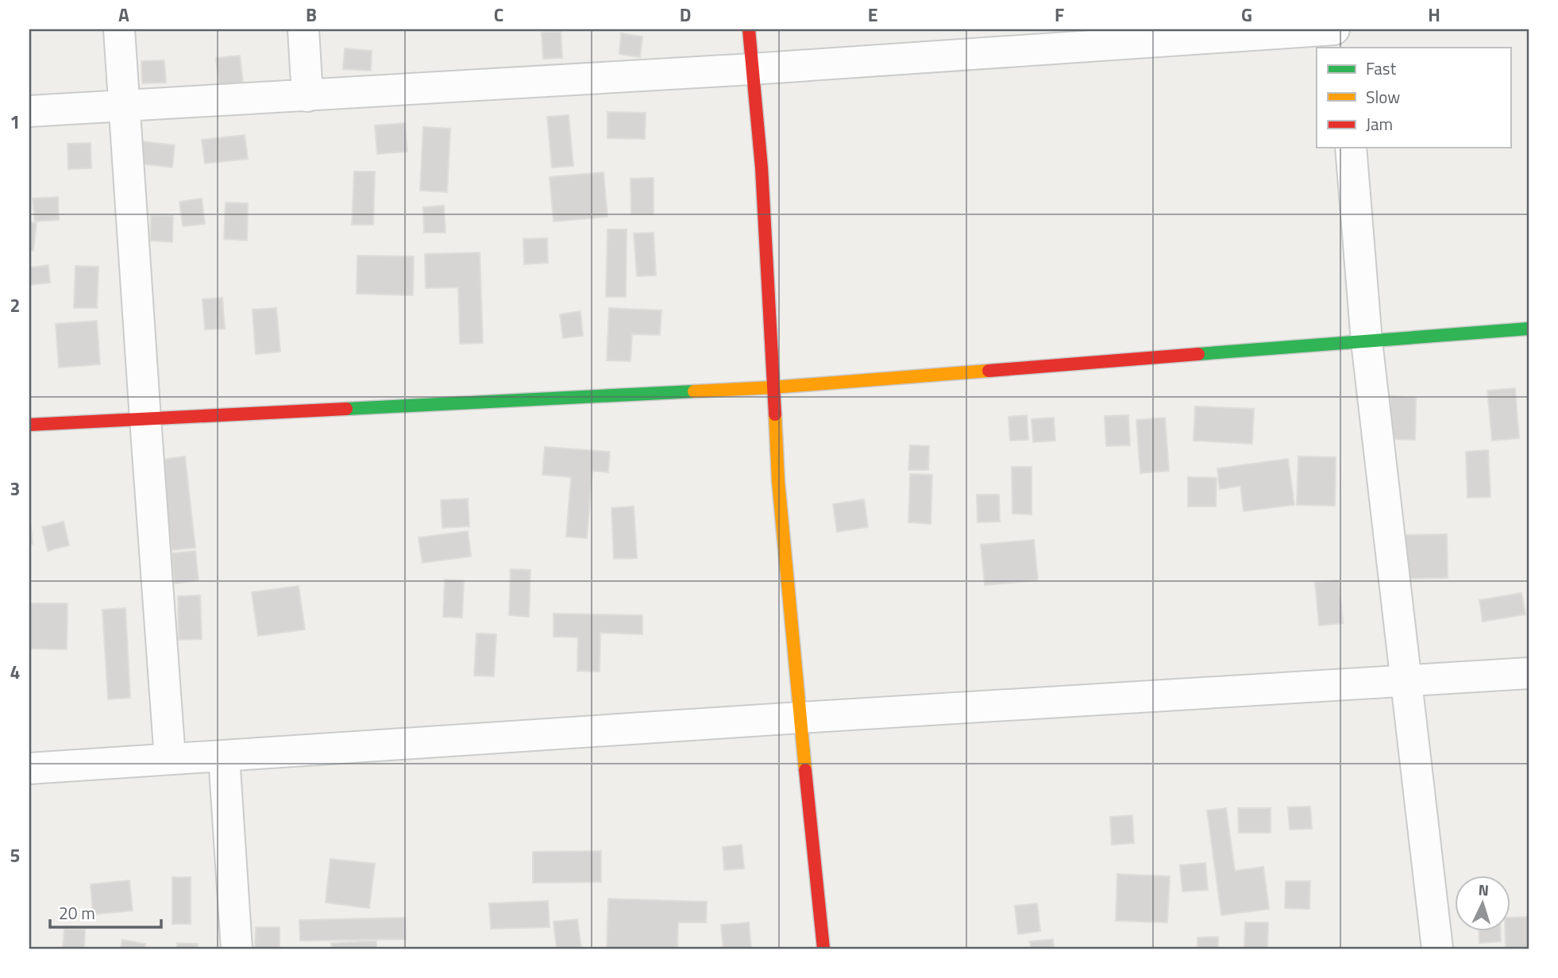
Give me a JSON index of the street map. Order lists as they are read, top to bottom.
{
  "legend": ["Fast", "Slow", "Jam"],
  "scale_bar": "20 m",
  "north": "top",
  "grid": {
    "columns": [
      "A",
      "B",
      "C",
      "D",
      "E",
      "F",
      "G",
      "H"
    ],
    "rows": [
      "1",
      "2",
      "3",
      "4",
      "5"
    ]
  }
}
